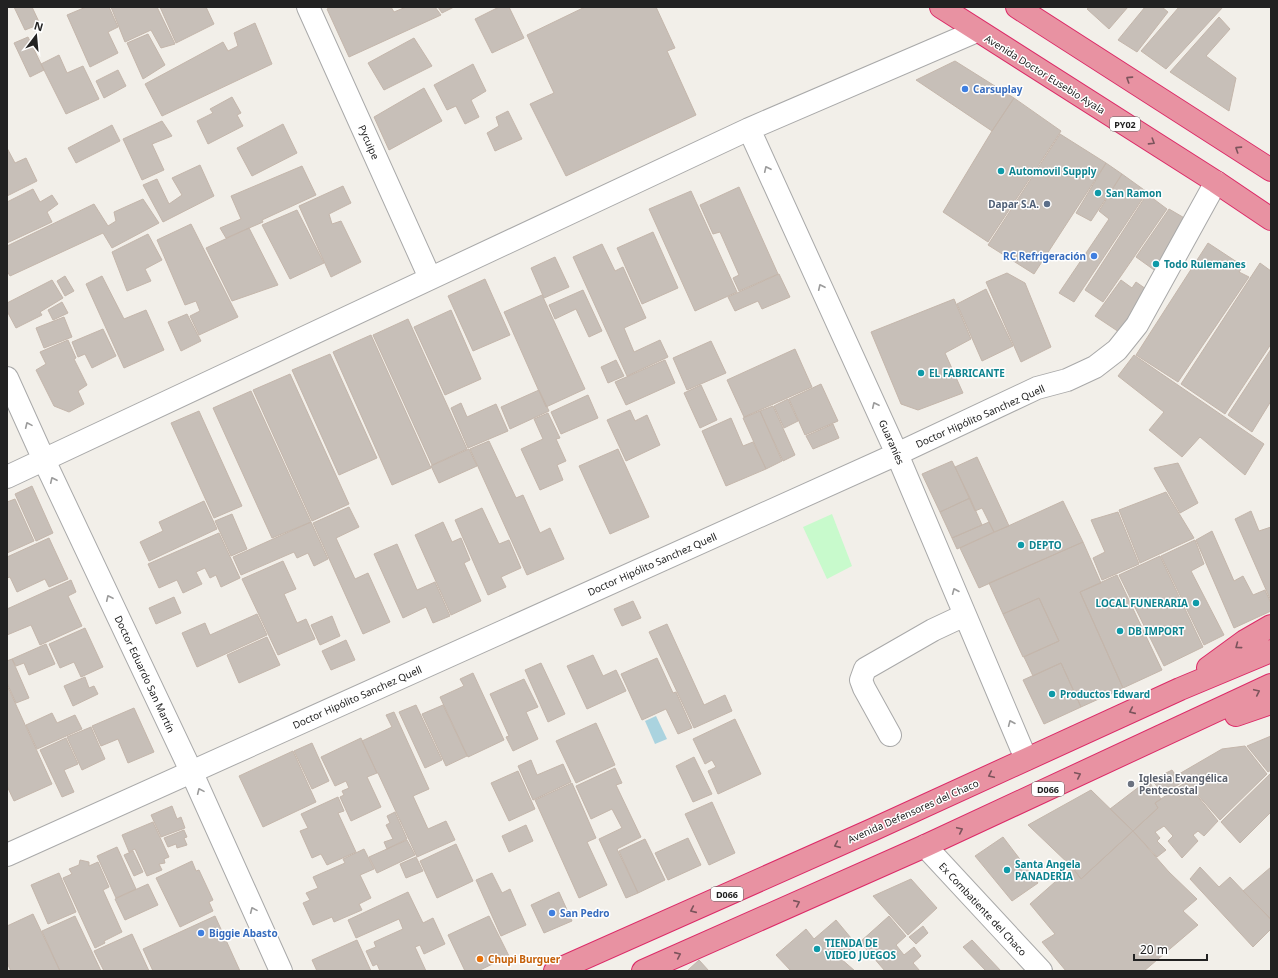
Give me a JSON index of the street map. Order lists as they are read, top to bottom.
{
  "streets": {
    "highway": [
      "Avenida Doctor Eusebio Ayala",
      "PY02",
      "D066",
      "Avenida Defensores del Chaco"
    ],
    "street": [
      "Pycuipe",
      "Doctor Hipólito Sanchez Quell",
      "Guaraníes",
      "Doctor Eduardo San Martín",
      "Ex Combatiente del Chaco"
    ]
  },
  "crossings": [
    ["Avenida Doctor Eusebio Ayala", "Doctor Hipólito Sanchez Quell"],
    ["Doctor Hipólito Sanchez Quell", "Guaraníes"],
    ["Doctor Hipólito Sanchez Quell", "Doctor Eduardo San Martín"],
    ["Guaraníes", "Avenida Defensores del Chaco"],
    ["D066", "Ex Combatiente del Chaco"]
  ],
  "one_way": ["Guaraníes", "Doctor Eduardo San Martín"],
  "places": [
    "Carsuplay",
    "Automovil Supply",
    "San Ramon",
    "Dapar S.A.",
    "RC Refrigeración",
    "Todo Rulemanes",
    "EL FABRICANTE",
    "DEPTO",
    "LOCAL FUNERARIA",
    "DB IMPORT",
    "Productos Edward",
    "Iglesia Evangélica Pentecostal",
    "Santa Angela PANADERIA",
    "San Pedro",
    "Biggie Abasto",
    "TIENDA DE VIDEO JUEGOS",
    "Chupi Burguer"
  ],
  "scale_bar": "20 m",
  "north": "top"
}
